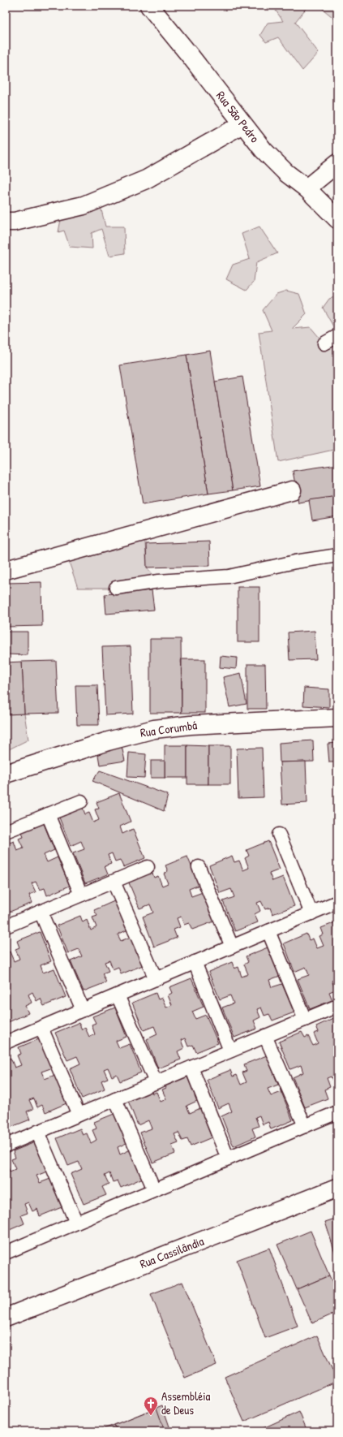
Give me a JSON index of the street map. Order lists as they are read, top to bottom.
{
  "streets": {
    "street": ["Rua São Pedro", "Rua Corumbá", "Rua Cassilândia"]
  },
  "places": {
    "church": ["Assembléia de Deus"]
  }
}
